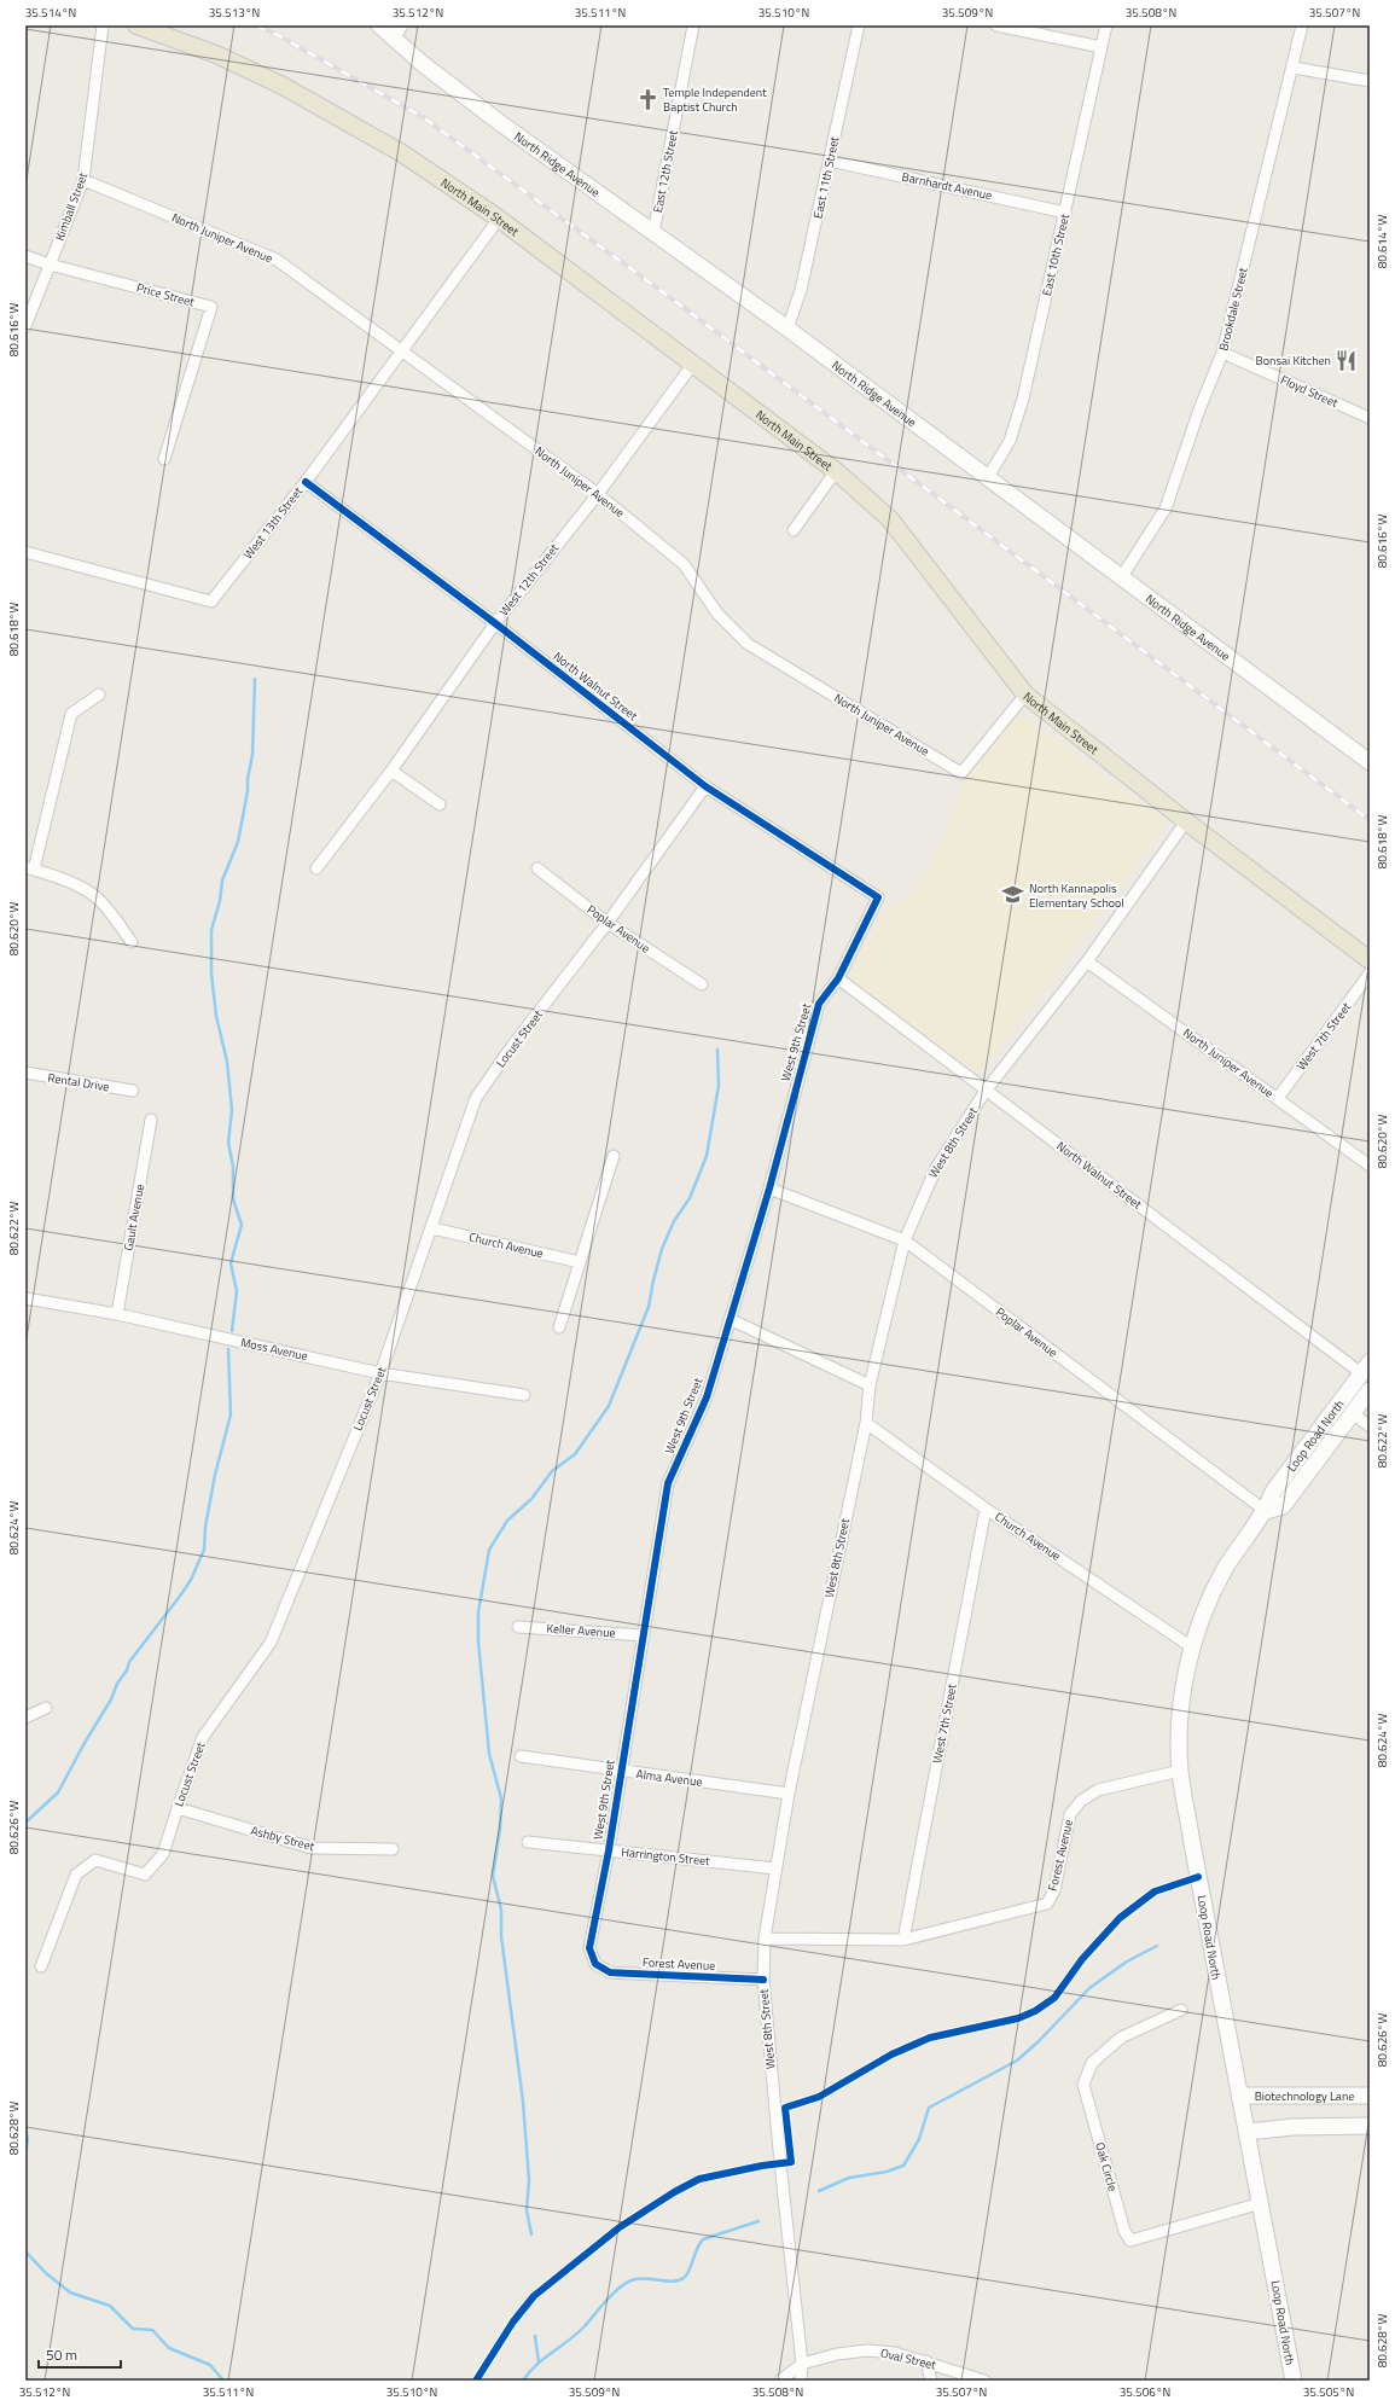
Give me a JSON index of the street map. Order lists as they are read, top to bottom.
{
  "streets": {
    "main road": ["North Main Street"],
    "street": [
      "North Ridge Avenue",
      "East 12th Street",
      "East 11th Street",
      "Barnhardt Avenue",
      "Kimball Street",
      "North Juniper Avenue",
      "East 10th Street",
      "Price Street",
      "Brookdale Street",
      "Floyd Street",
      "West 13th Street",
      "West 12th Street",
      "North Walnut Street",
      "Poplar Avenue",
      "West 7th Street",
      "Locust Street",
      "West 9th Street",
      "Rental Drive",
      "West 8th Street",
      "Gault Avenue",
      "Church Avenue",
      "Moss Avenue",
      "Loop Road North",
      "Keller Avenue",
      "Alma Avenue",
      "Ashby Street",
      "Forest Avenue",
      "Harrington Street",
      "Biotechnology Lane",
      "Oak Circle",
      "Oval Street"
    ]
  },
  "crossings": [
    ["North Ridge Avenue", "East 12th Street"],
    ["North Ridge Avenue", "East 11th Street"],
    ["North Ridge Avenue", "East 10th Street"],
    ["North Ridge Avenue", "Brookdale Street"],
    ["East 11th Street", "Barnhardt Avenue"],
    ["Barnhardt Avenue", "East 10th Street"],
    ["Kimball Street", "North Juniper Avenue"],
    ["Kimball Street", "Price Street"],
    ["North Main Street", "North Juniper Avenue"],
    ["North Main Street", "West 13th Street"],
    ["North Main Street", "West 12th Street"],
    ["North Main Street", "West 8th Street"],
    ["North Juniper Avenue", "West 13th Street"],
    ["North Juniper Avenue", "West 12th Street"],
    ["North Juniper Avenue", "West 7th Street"],
    ["North Juniper Avenue", "West 8th Street"],
    ["Brookdale Street", "Floyd Street"],
    ["West 13th Street", "North Walnut Street"],
    ["West 12th Street", "North Walnut Street"],
    ["North Walnut Street", "Locust Street"],
    ["North Walnut Street", "West 9th Street"],
    ["North Walnut Street", "West 8th Street"],
    ["North Walnut Street", "Loop Road North"],
    ["Poplar Avenue", "Locust Street"],
    ["Poplar Avenue", "West 9th Street"],
    ["Poplar Avenue", "West 8th Street"],
    ["Poplar Avenue", "Loop Road North"],
    ["West 7th Street", "Church Avenue"],
    ["West 7th Street", "Forest Avenue"],
    ["Locust Street", "Church Avenue"],
    ["Locust Street", "Moss Avenue"],
    ["Locust Street", "Ashby Street"],
    ["West 9th Street", "Keller Avenue"],
    ["West 9th Street", "Alma Avenue"],
    ["West 9th Street", "Forest Avenue"],
    ["West 9th Street", "Harrington Street"],
    ["West 8th Street", "Church Avenue"],
    ["West 8th Street", "Alma Avenue"],
    ["West 8th Street", "Forest Avenue"],
    ["West 8th Street", "Harrington Street"],
    ["West 8th Street", "Oval Street"],
    ["Gault Avenue", "Moss Avenue"],
    ["Church Avenue", "Loop Road North"],
    ["Loop Road North", "Forest Avenue"],
    ["Loop Road North", "Biotechnology Lane"],
    ["Loop Road North", "Oak Circle"]
  ],
  "places": {
    "church": ["Temple Independent Baptist Church"],
    "restaurant": ["Bonsai Kitchen"],
    "school or university": ["North Kannapolis Elementary School"]
  },
  "scale_bar": "50 m",
  "coordinates": [
    "35.514°N",
    "35.513°N",
    "35.512°N",
    "35.511°N",
    "35.510°N",
    "35.509°N",
    "35.508°N",
    "35.507°N",
    "80.614°W",
    "80.616°W",
    "80.618°W",
    "80.620°W",
    "80.622°W",
    "80.624°W",
    "80.626°W",
    "80.628°W",
    "35.506°N",
    "35.505°N"
  ]
}
